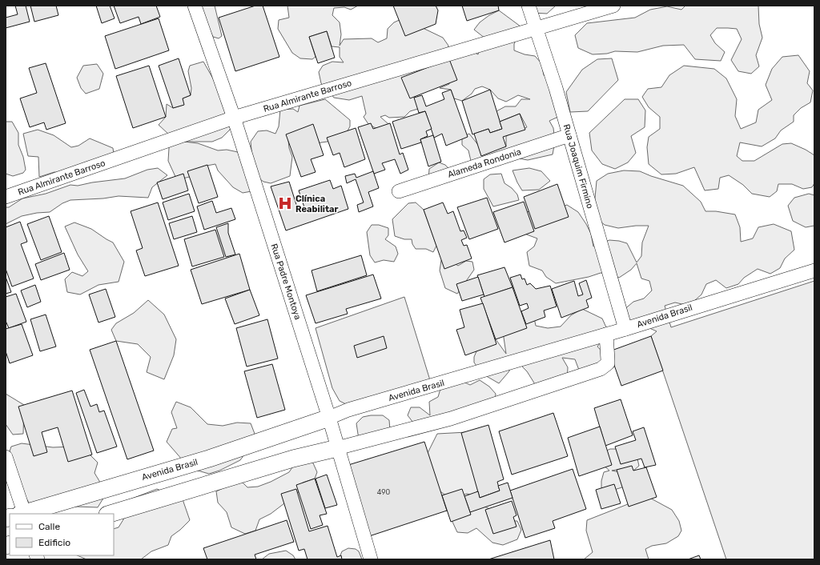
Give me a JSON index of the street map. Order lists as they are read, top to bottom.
{
  "streets": {
    "street": [
      "Rua Almirante Barroso",
      "Alameda Rondonia",
      "Rua Joaquim Firmino",
      "Rua Padre Montoya",
      "Avenida Brasil"
    ]
  },
  "crossings": [
    ["Rua Almirante Barroso", "Rua Joaquim Firmino"],
    ["Rua Almirante Barroso", "Rua Padre Montoya"],
    ["Alameda Rondonia", "Rua Joaquim Firmino"],
    ["Rua Joaquim Firmino", "Avenida Brasil"],
    ["Rua Padre Montoya", "Avenida Brasil"]
  ],
  "places": {
    "hospital": ["Clínica Reabilitar"]
  },
  "house_numbers": ["490"],
  "legend": ["Calle", "Edificio"]
}
